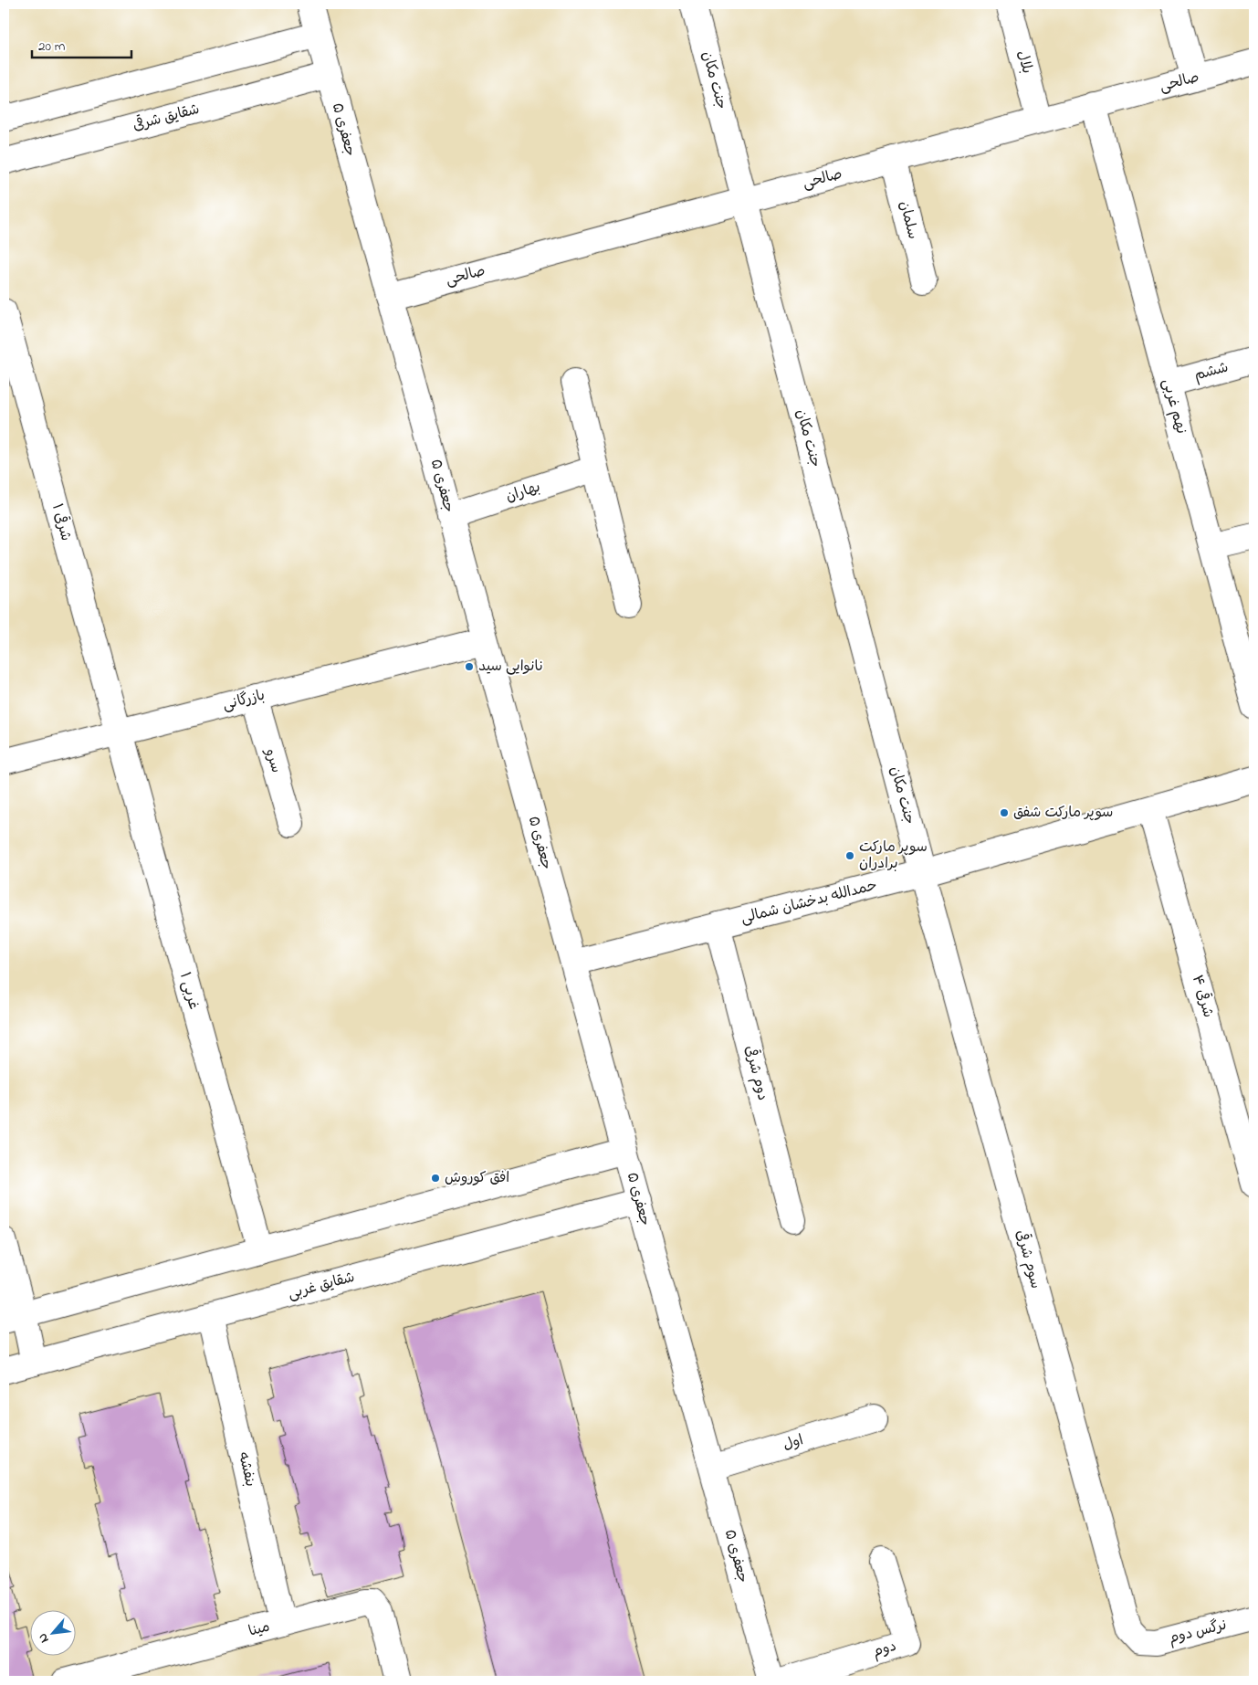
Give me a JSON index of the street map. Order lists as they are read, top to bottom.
{
  "streets": {
    "street": [
      "بلال",
      "جنت مکان",
      "صالحی",
      "شقایق شرقی",
      "جعفری ۵",
      "سلمان",
      "ششم",
      "نهم غربی",
      "بهاران",
      "۱ شرقی",
      "بازرگانی",
      "سرو",
      "حمدالله بدخشان شمالی",
      "۱ غربی",
      "۴ شرقی",
      "دوم شرقی",
      "سوم شرقی",
      "شقایق غربی",
      "اول",
      "بنفشه",
      "مینا",
      "نرگس دوم",
      "دوم"
    ]
  },
  "crossings": [
    ["بلال", "صالحی"],
    ["جنت مکان", "صالحی"],
    ["جنت مکان", "حمدالله بدخشان شمالی"],
    ["جنت مکان", "سوم شرقی"],
    ["صالحی", "جعفری ۵"],
    ["صالحی", "سلمان"],
    ["صالحی", "نهم غربی"],
    ["شقایق شرقی", "جعفری ۵"],
    ["جعفری ۵", "بهاران"],
    ["جعفری ۵", "بازرگانی"],
    ["جعفری ۵", "حمدالله بدخشان شمالی"],
    ["جعفری ۵", "شقایق غربی"],
    ["جعفری ۵", "اول"],
    ["ششم", "نهم غربی"],
    ["۱ شرقی", "بازرگانی"],
    ["۱ شرقی", "۱ غربی"],
    ["بازرگانی", "سرو"],
    ["بازرگانی", "۱ غربی"],
    ["حمدالله بدخشان شمالی", "۴ شرقی"],
    ["حمدالله بدخشان شمالی", "دوم شرقی"],
    ["حمدالله بدخشان شمالی", "سوم شرقی"],
    ["سوم شرقی", "نرگس دوم"],
    ["شقایق غربی", "بنفشه"],
    ["بنفشه", "مینا"]
  ],
  "places": [
    "نانوایی سید",
    "سوپر مارکت شفق",
    "سوپر مارکت برادران",
    "افق کوروش"
  ],
  "scale_bar": "20 m",
  "north": "bottom left"
}
